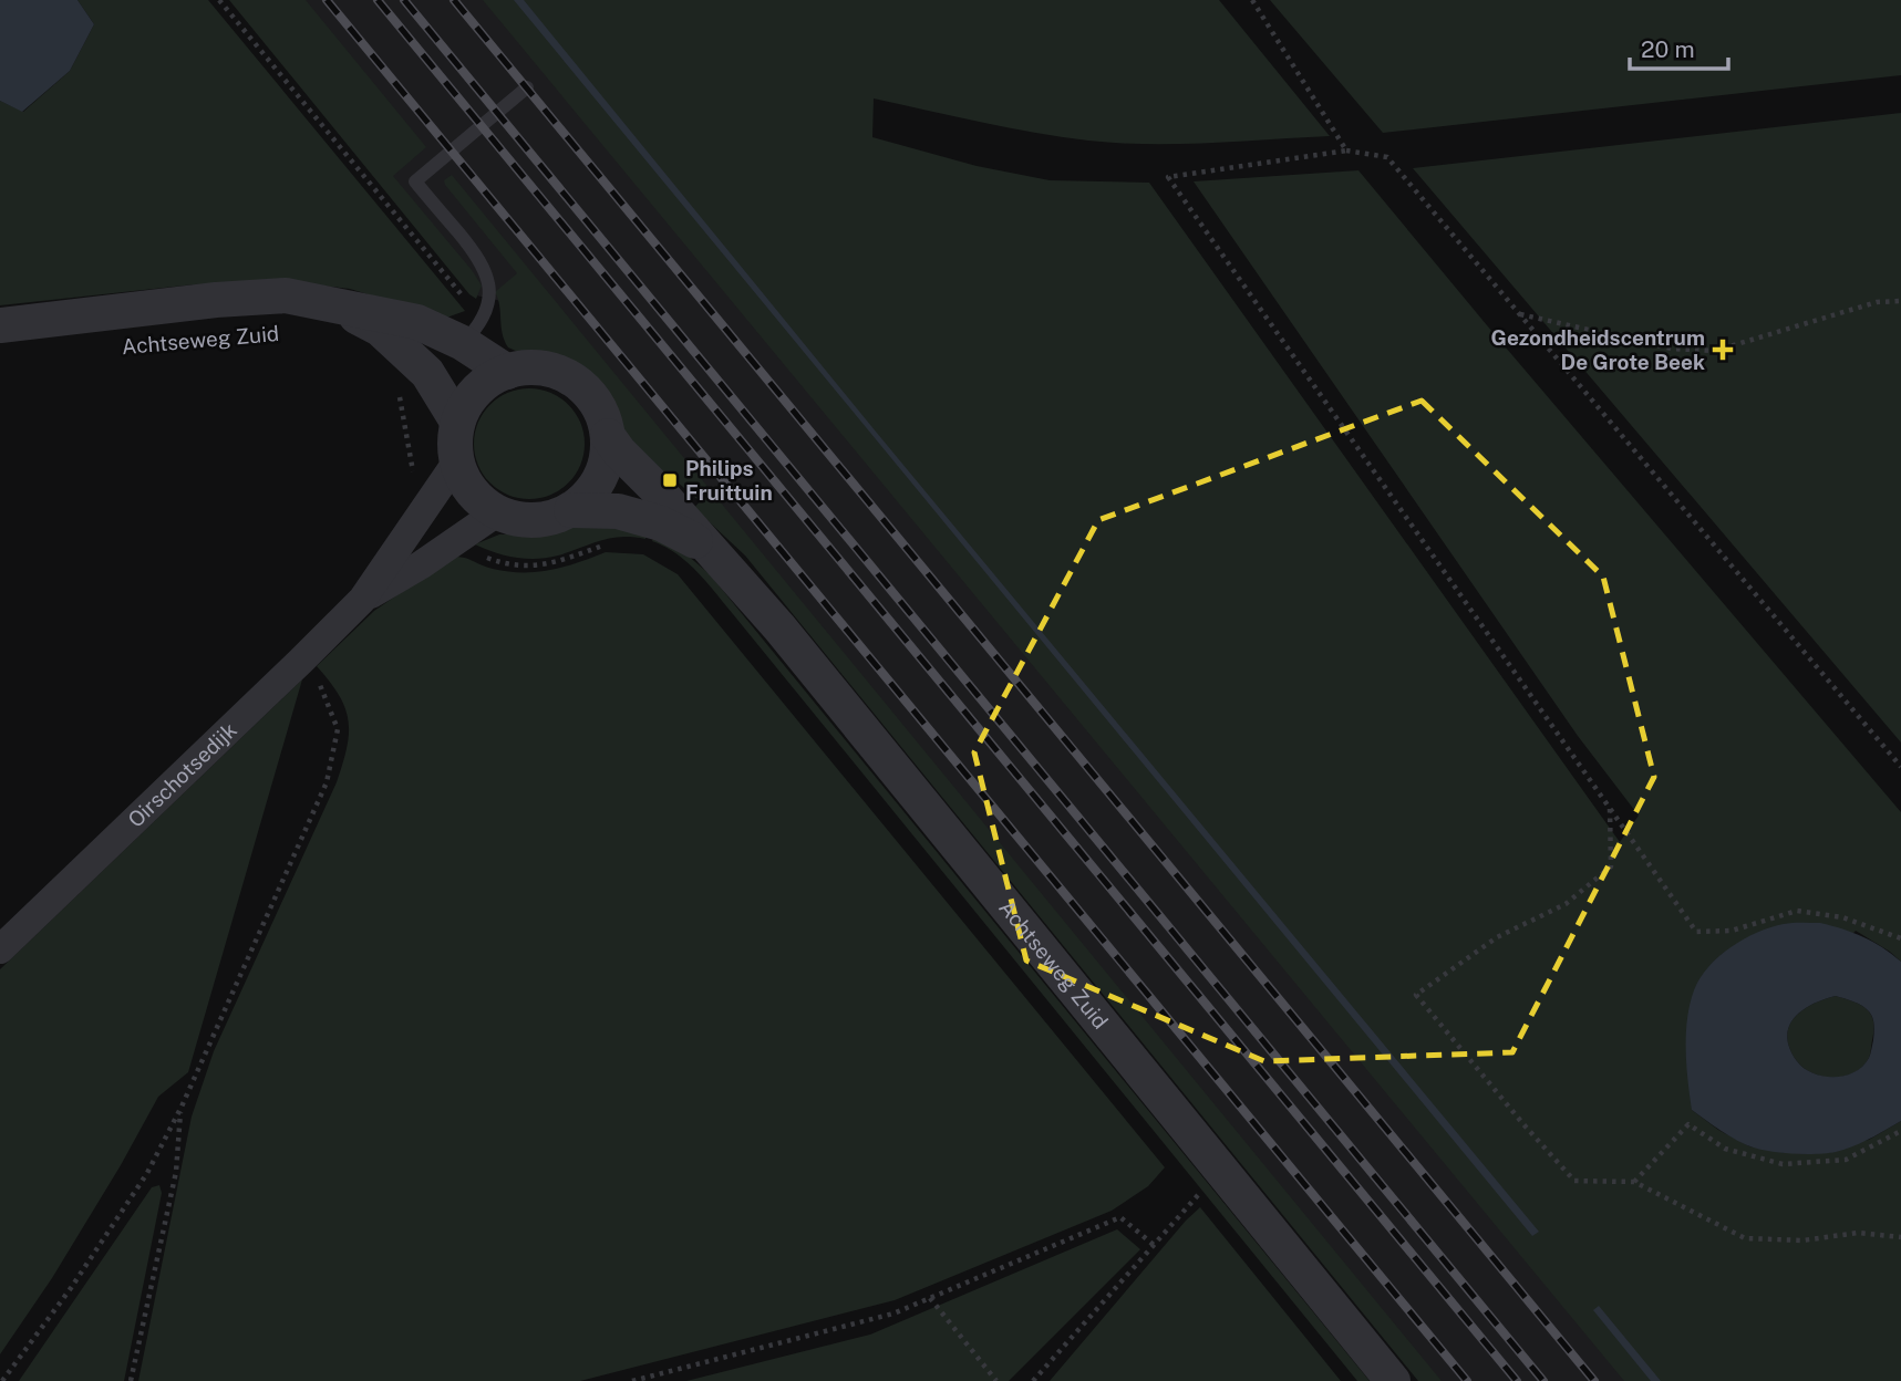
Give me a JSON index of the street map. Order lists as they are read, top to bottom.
{
  "streets": {
    "street": ["Achtseweg Zuid", "Oirschotsedijk"]
  },
  "crossings": [
    ["Achtseweg Zuid", "Oirschotsedijk"]
  ],
  "places": {
    "health": ["Gezondheidscentrum De Grote Beek"],
    "transit": ["Philips Fruittuin"]
  },
  "scale_bar": "20 m"
}
